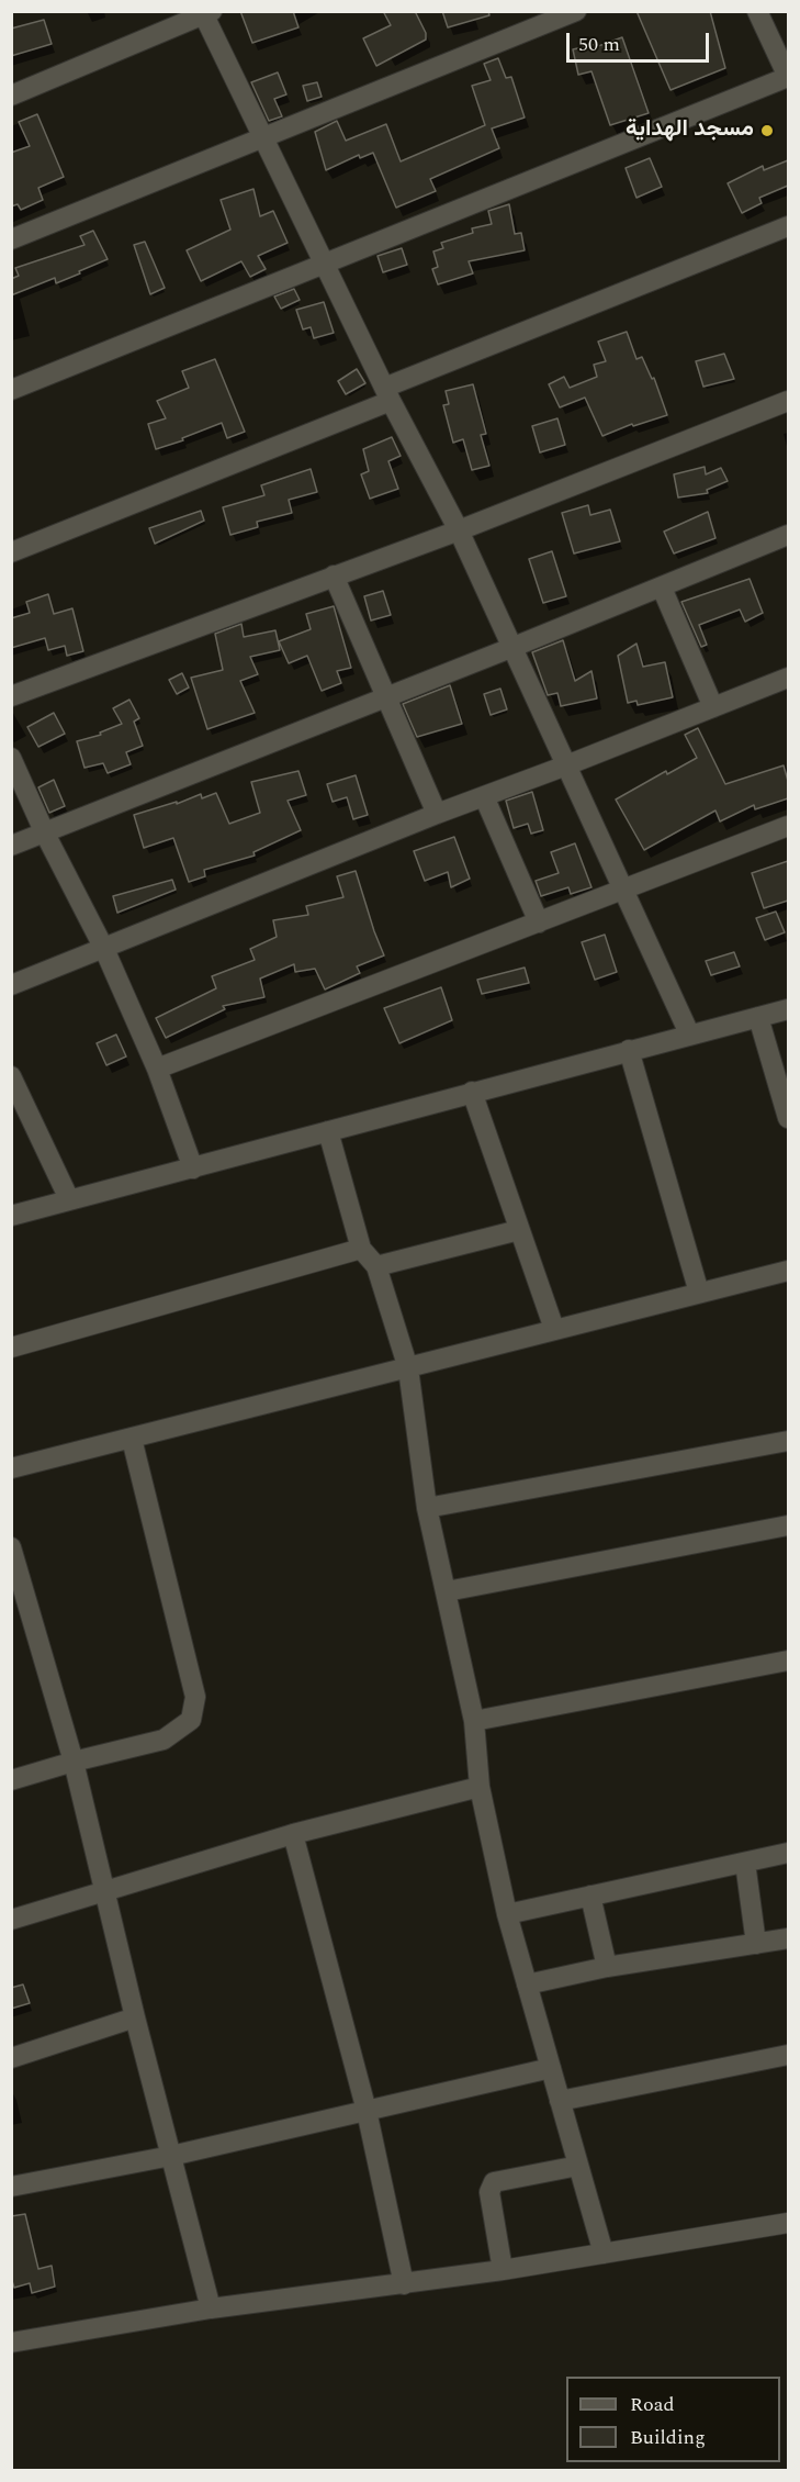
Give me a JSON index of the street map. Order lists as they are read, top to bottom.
{
  "places": ["مسجد الهداية"],
  "legend": ["Road", "Building"],
  "scale_bar": "50 m"
}
